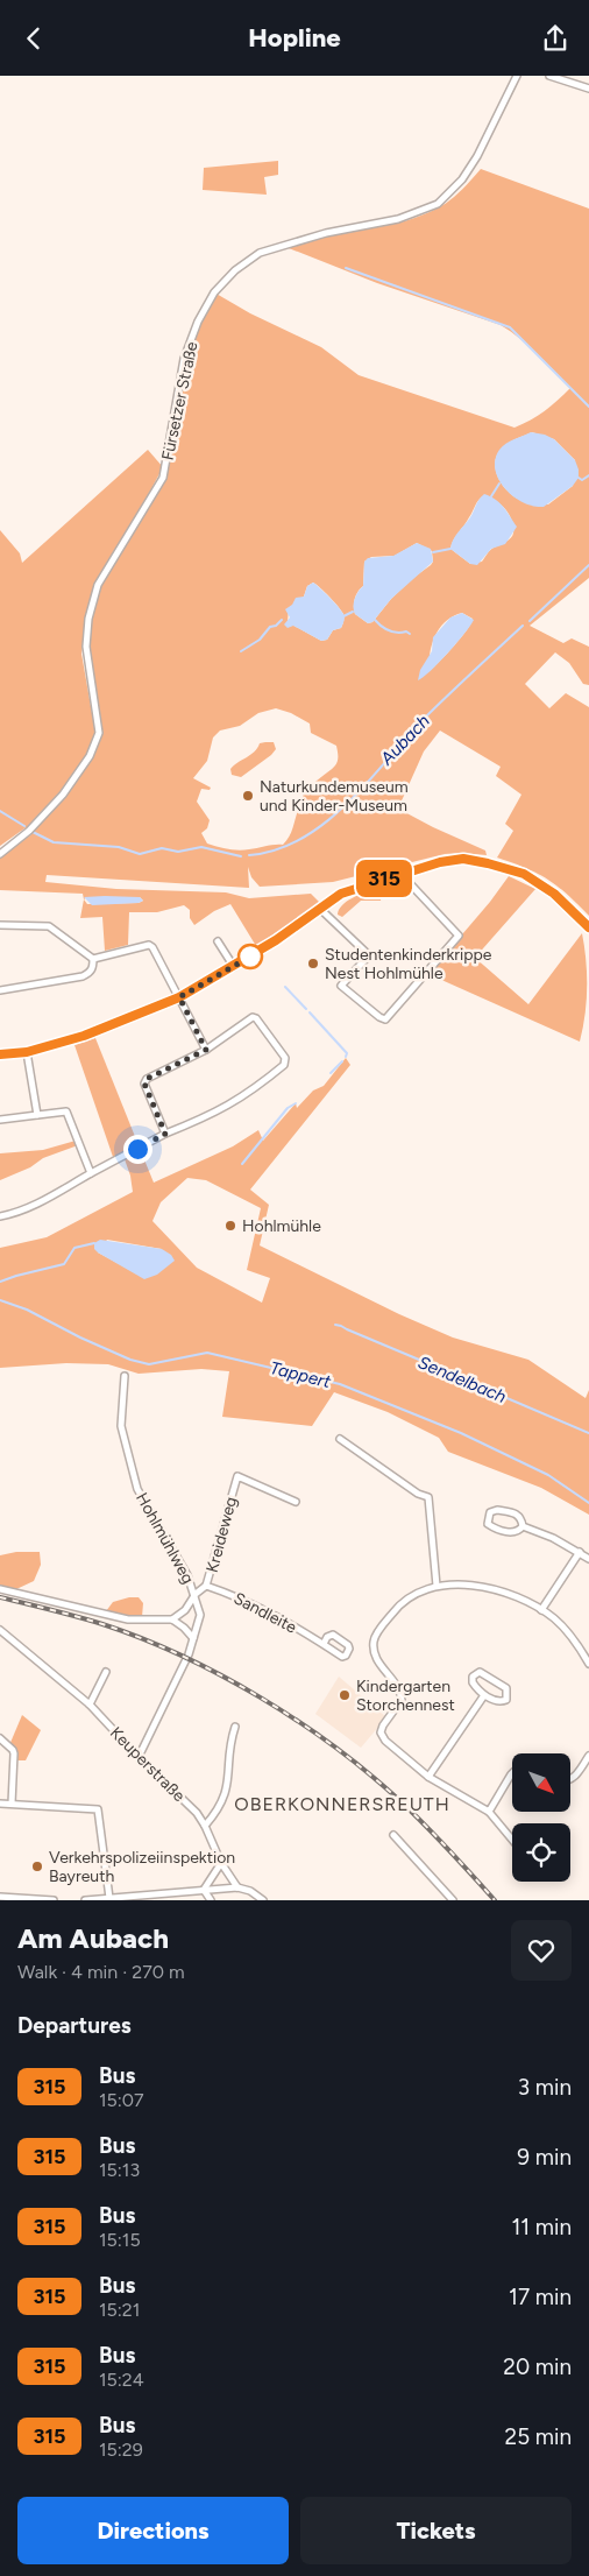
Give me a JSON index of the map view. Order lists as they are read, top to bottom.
{
  "streets": {
    "street": [
      "Fürsetzer Straße",
      "Kreideweg",
      "Hohlmühlweg",
      "Sandleite",
      "Keuperstraße"
    ]
  },
  "crossings": [
    ["Kreideweg", "Hohlmühlweg"],
    ["Kreideweg", "Sandleite"],
    ["Hohlmühlweg", "Keuperstraße"]
  ],
  "districts": ["OBERKONNERSREUTH"],
  "water": ["Aubach", "Tappert", "Sendelbach"],
  "places": [
    "Naturkundemuseum und Kinder-Museum",
    "Studentenkinderkrippe Nest Hohlmühle",
    "Hohlmühle",
    "Kindergarten Storchennest",
    "Verkehrspolizeiinspektion Bayreuth"
  ],
  "lines": ["bus line 315"],
  "north": "bottom right",
  "page": {
    "header": "Hopline",
    "on_map": "315",
    "heading": [
      ["Am Aubach", "Walk · 4 min · 270 m"],
      "Departures"
    ],
    "list": [
      {
        "mark": "315",
        "name": "Bus",
        "note": "15:07",
        "value": "3 min"
      },
      {
        "mark": "315",
        "name": "Bus",
        "note": "15:13",
        "value": "9 min"
      },
      {
        "mark": "315",
        "name": "Bus",
        "note": "15:15",
        "value": "11 min"
      },
      {
        "mark": "315",
        "name": "Bus",
        "note": "15:21",
        "value": "17 min"
      },
      {
        "mark": "315",
        "name": "Bus",
        "note": "15:24",
        "value": "20 min"
      },
      {
        "mark": "315",
        "name": "Bus",
        "note": "15:29",
        "value": "25 min"
      }
    ],
    "buttons": ["Directions", "Tickets"]
  }
}
